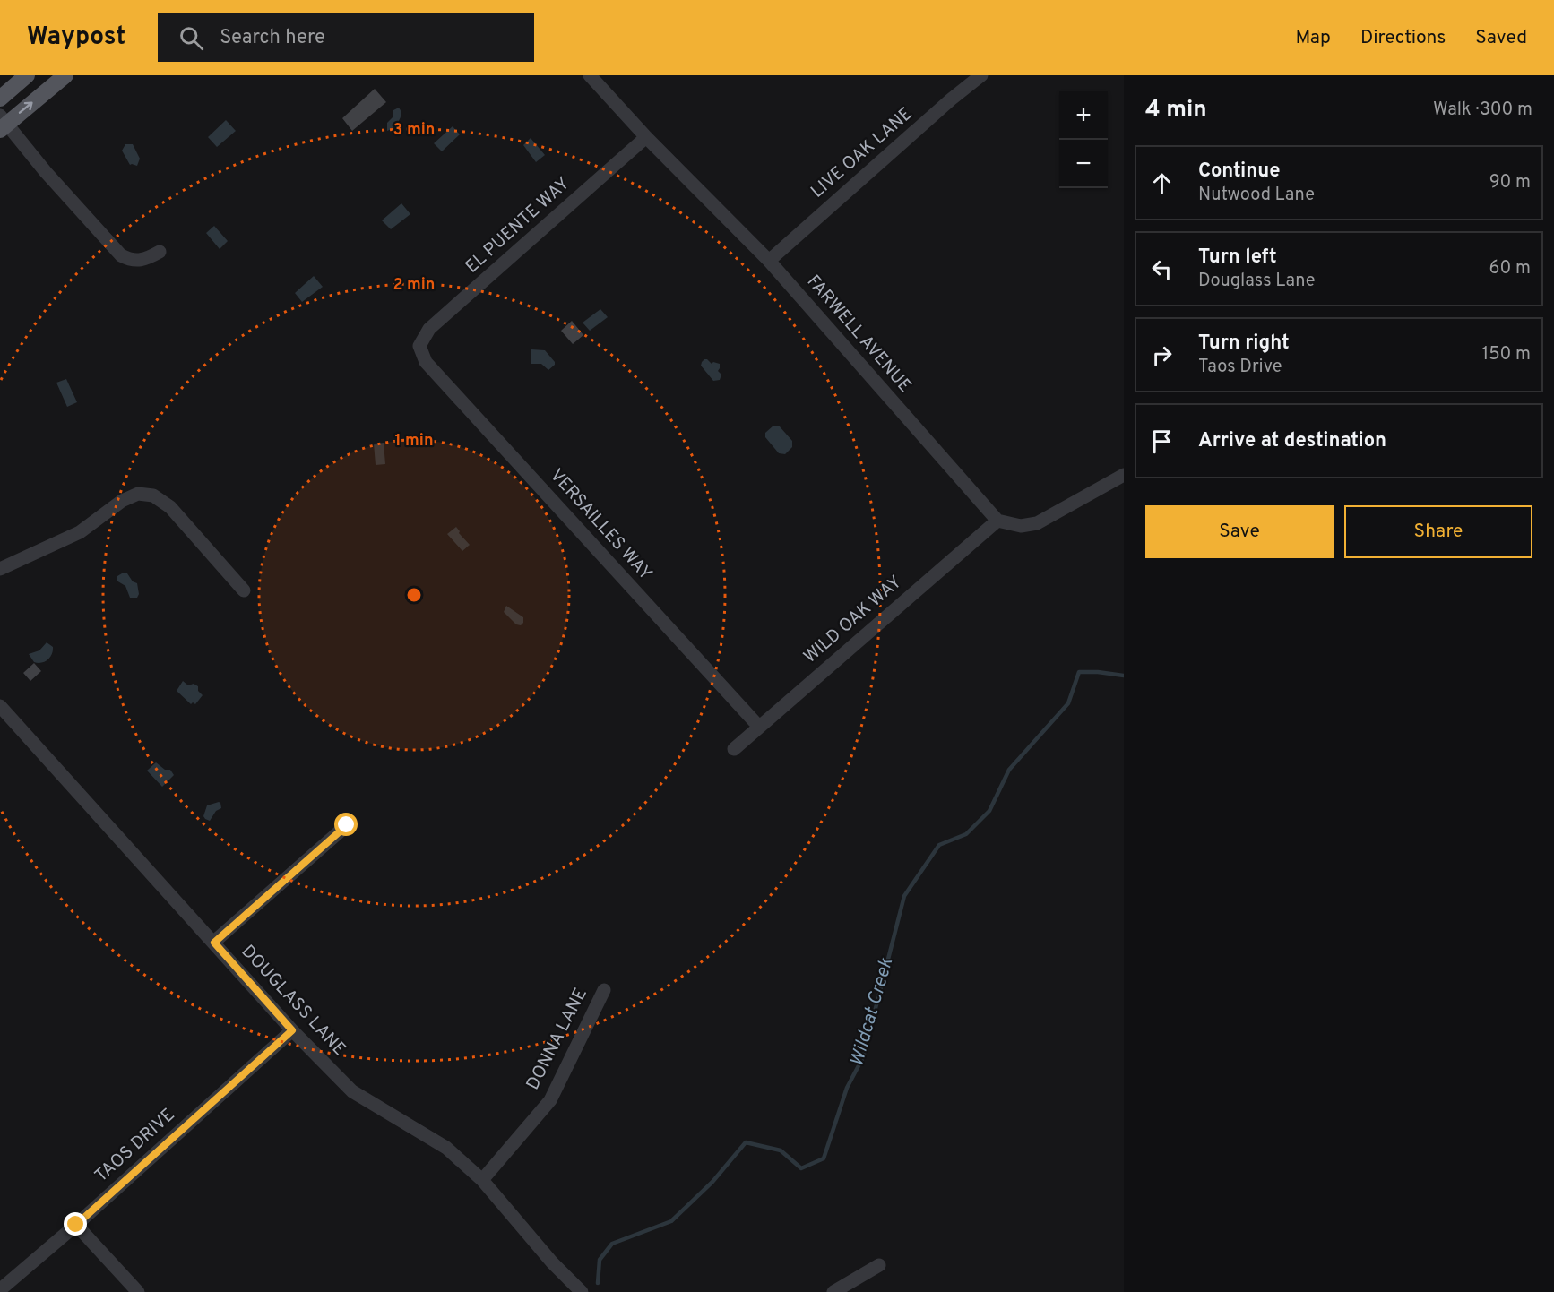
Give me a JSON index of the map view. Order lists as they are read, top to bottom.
{
  "streets": {
    "street": [
      "LIVE OAK LANE",
      "EL PUENTE WAY",
      "FARWELL AVENUE",
      "VERSAILLES WAY",
      "WILD OAK WAY",
      "DOUGLASS LANE",
      "DONNA LANE",
      "TAOS DRIVE"
    ]
  },
  "crossings": [
    ["LIVE OAK LANE", "FARWELL AVENUE"],
    ["EL PUENTE WAY", "FARWELL AVENUE"],
    ["EL PUENTE WAY", "VERSAILLES WAY"],
    ["FARWELL AVENUE", "WILD OAK WAY"],
    ["VERSAILLES WAY", "WILD OAK WAY"],
    ["DOUGLASS LANE", "DONNA LANE"],
    ["DOUGLASS LANE", "TAOS DRIVE"]
  ],
  "water": ["Wildcat Creek"],
  "page": {
    "header": "Waypost",
    "search": "Search here",
    "nav": ["Map", "Directions", "Saved"],
    "heading": ["4 min", "Walk · 300 m"],
    "map_buttons": ["+", "−"],
    "list": [
      ["Continue", "Nutwood Lane", "90 m"],
      ["Turn left", "Douglass Lane", "60 m"],
      ["Turn right", "Taos Drive", "150 m"],
      "Arrive at destination"
    ],
    "buttons": ["Save", "Share"]
  },
  "rings": ["3 min", "2 min", "1 min"]
}
